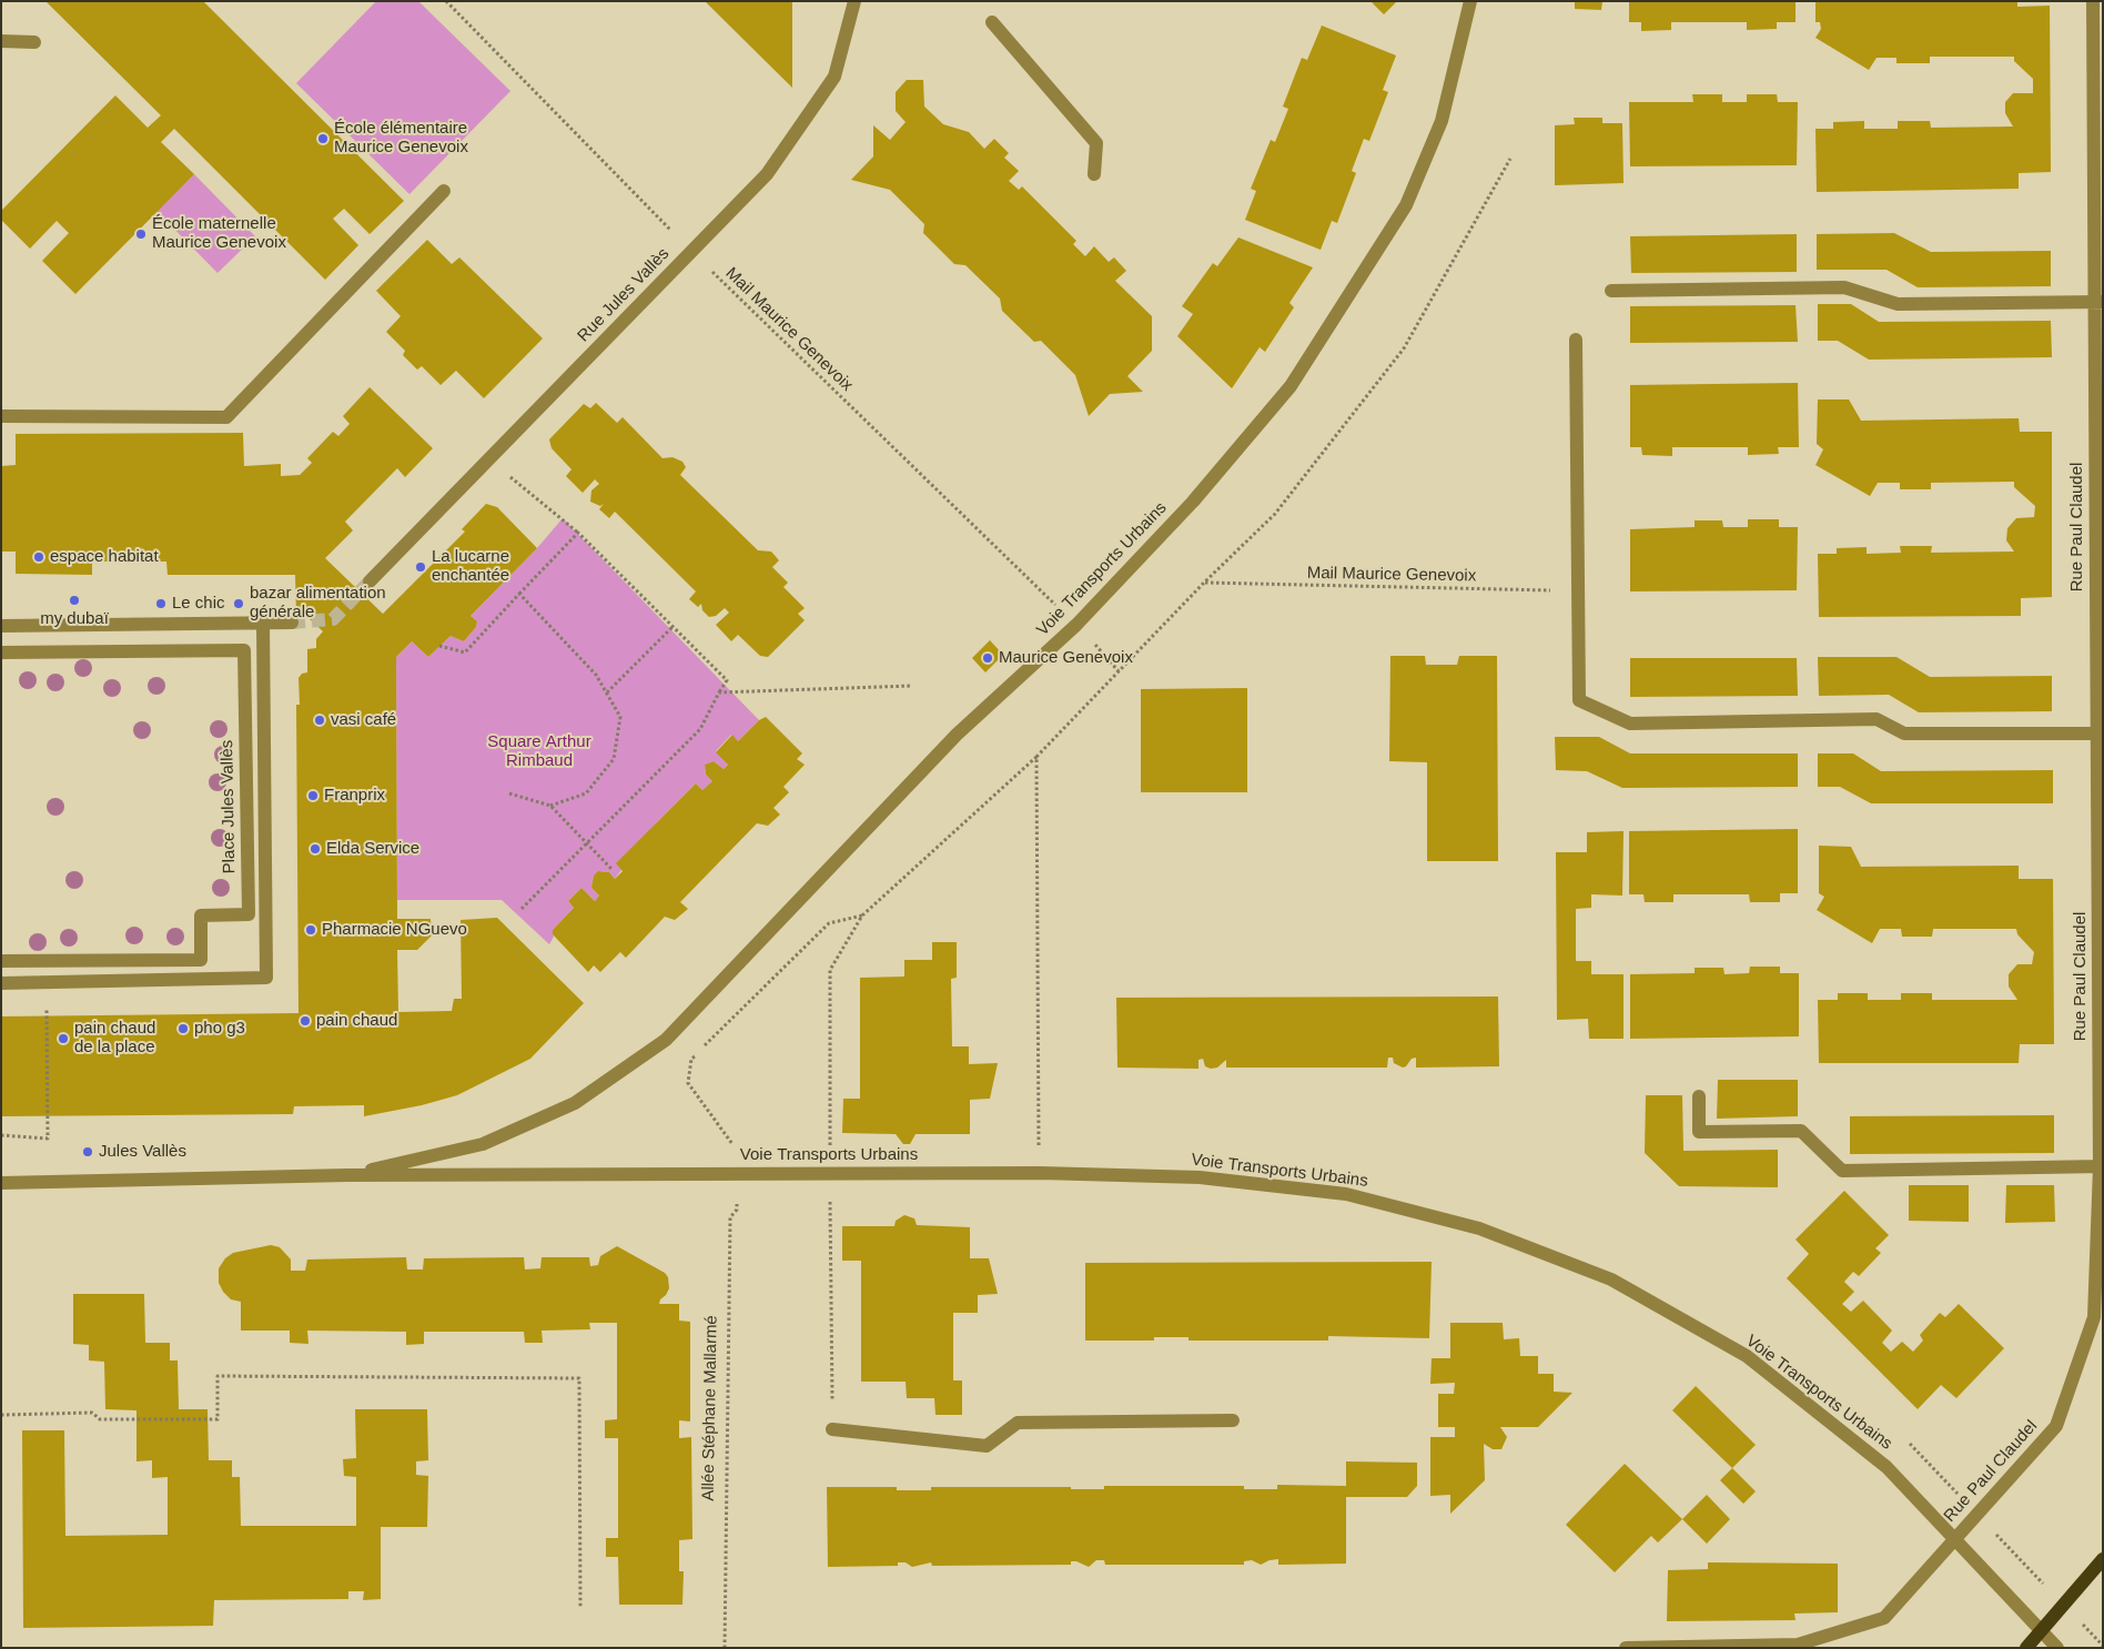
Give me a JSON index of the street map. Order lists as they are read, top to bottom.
{
  "streets": {
    "street": [
      "Rue Jules Vallès",
      "Rue Paul Claudel",
      "Voie Transports Urbains",
      "Place Jules Vallès"
    ],
    "path": ["Mail Maurice Genevoix", "Allée Stéphane Mallarmé"]
  },
  "crossings": [
    ["Rue Jules Vallès", "Mail Maurice Genevoix"],
    ["Mail Maurice Genevoix", "Voie Transports Urbains"],
    ["Voie Transports Urbains", "Allée Stéphane Mallarmé"]
  ],
  "parks": ["Square Arthur Rimbaud"],
  "places": [
    "École élémentaire Maurice Genevoix",
    "École maternelle Maurice Genevoix",
    "espace habitat",
    "La lucarne enchantée",
    "my dubaï",
    "Le chic",
    "bazar alimentation générale",
    "Maurice Genevoix",
    "vasi café",
    "Franprix",
    "Elda Service",
    "Pharmacie NGuevo",
    "pain chaud",
    "pho g3",
    "pain chaud de la place",
    "Jules Vallès"
  ]
}
